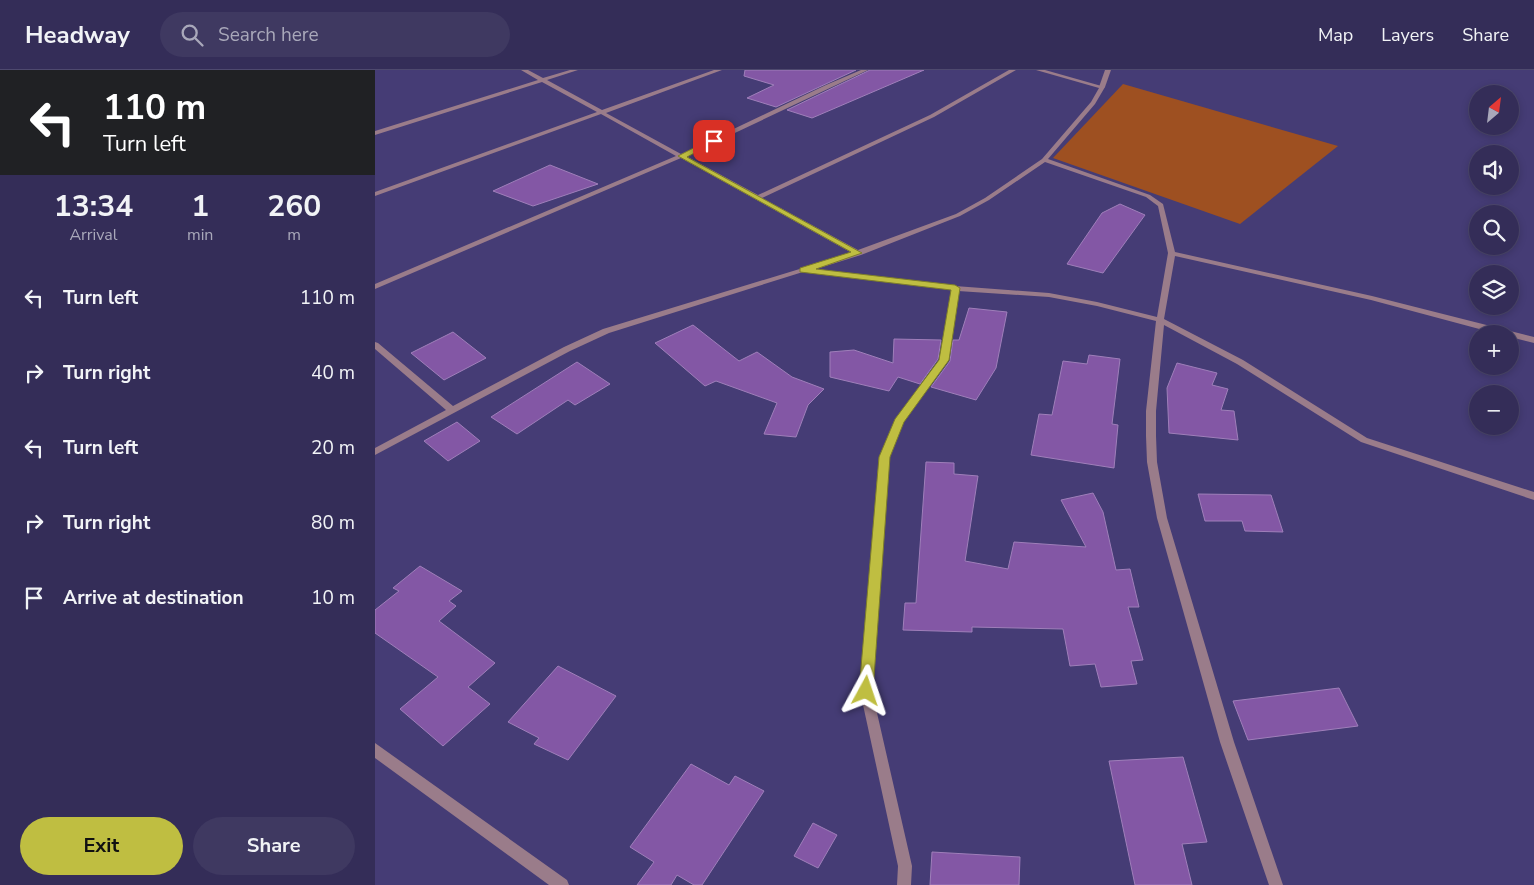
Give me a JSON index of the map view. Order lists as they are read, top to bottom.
{
  "north": "top right",
  "page": {
    "header": "Headway",
    "search": "Search here",
    "nav": ["Map", "Layers", "Share"],
    "turn": ["110 m", "Turn left"],
    "map_buttons": ["+", "−"],
    "eta": [
      "13:34",
      "Arrival",
      "1",
      "min",
      "260",
      "m"
    ],
    "list": [
      {
        "name": "Turn left",
        "value": "110 m"
      },
      {
        "name": "Turn right",
        "value": "40 m"
      },
      {
        "name": "Turn left",
        "value": "20 m"
      },
      {
        "name": "Turn right",
        "value": "80 m"
      },
      {
        "name": "Arrive at destination",
        "value": "10 m"
      }
    ],
    "buttons": ["Exit", "Share"]
  }
}
